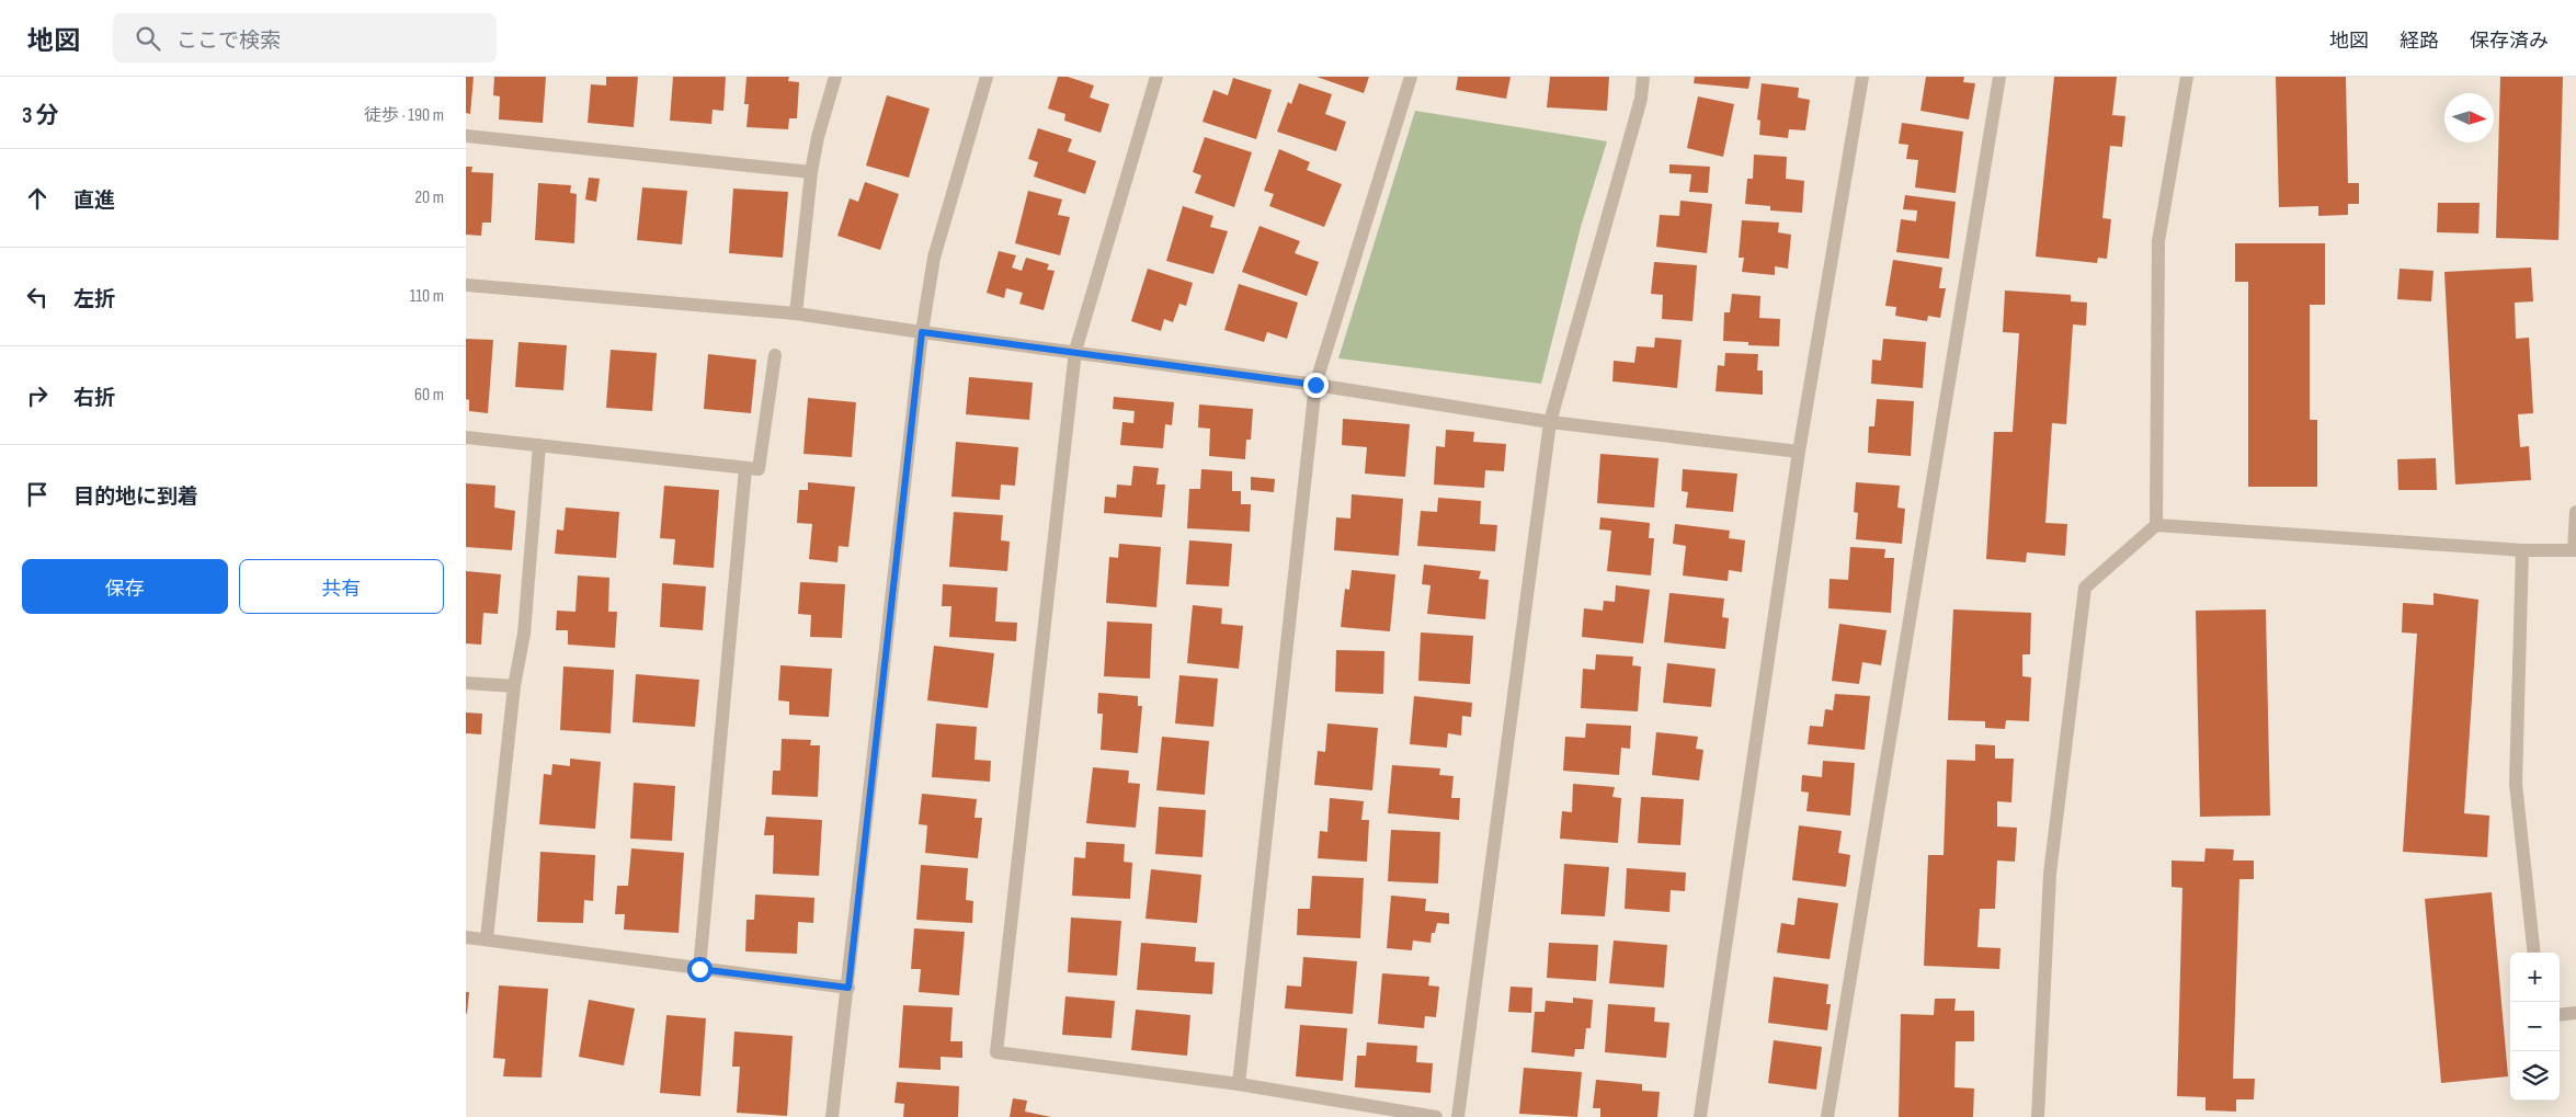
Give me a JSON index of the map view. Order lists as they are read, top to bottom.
{
  "north": "right",
  "page": {
    "header": "地図",
    "search": "ここで検索",
    "nav": ["地図", "経路", "保存済み"],
    "heading": ["3 分", "徒歩 · 190 m"],
    "list": [
      ["直進", "20 m"],
      ["左折", "110 m"],
      ["右折", "60 m"],
      "目的地に到着"
    ],
    "buttons": ["保存", "共有"],
    "map_buttons": ["+", "−"]
  }
}
